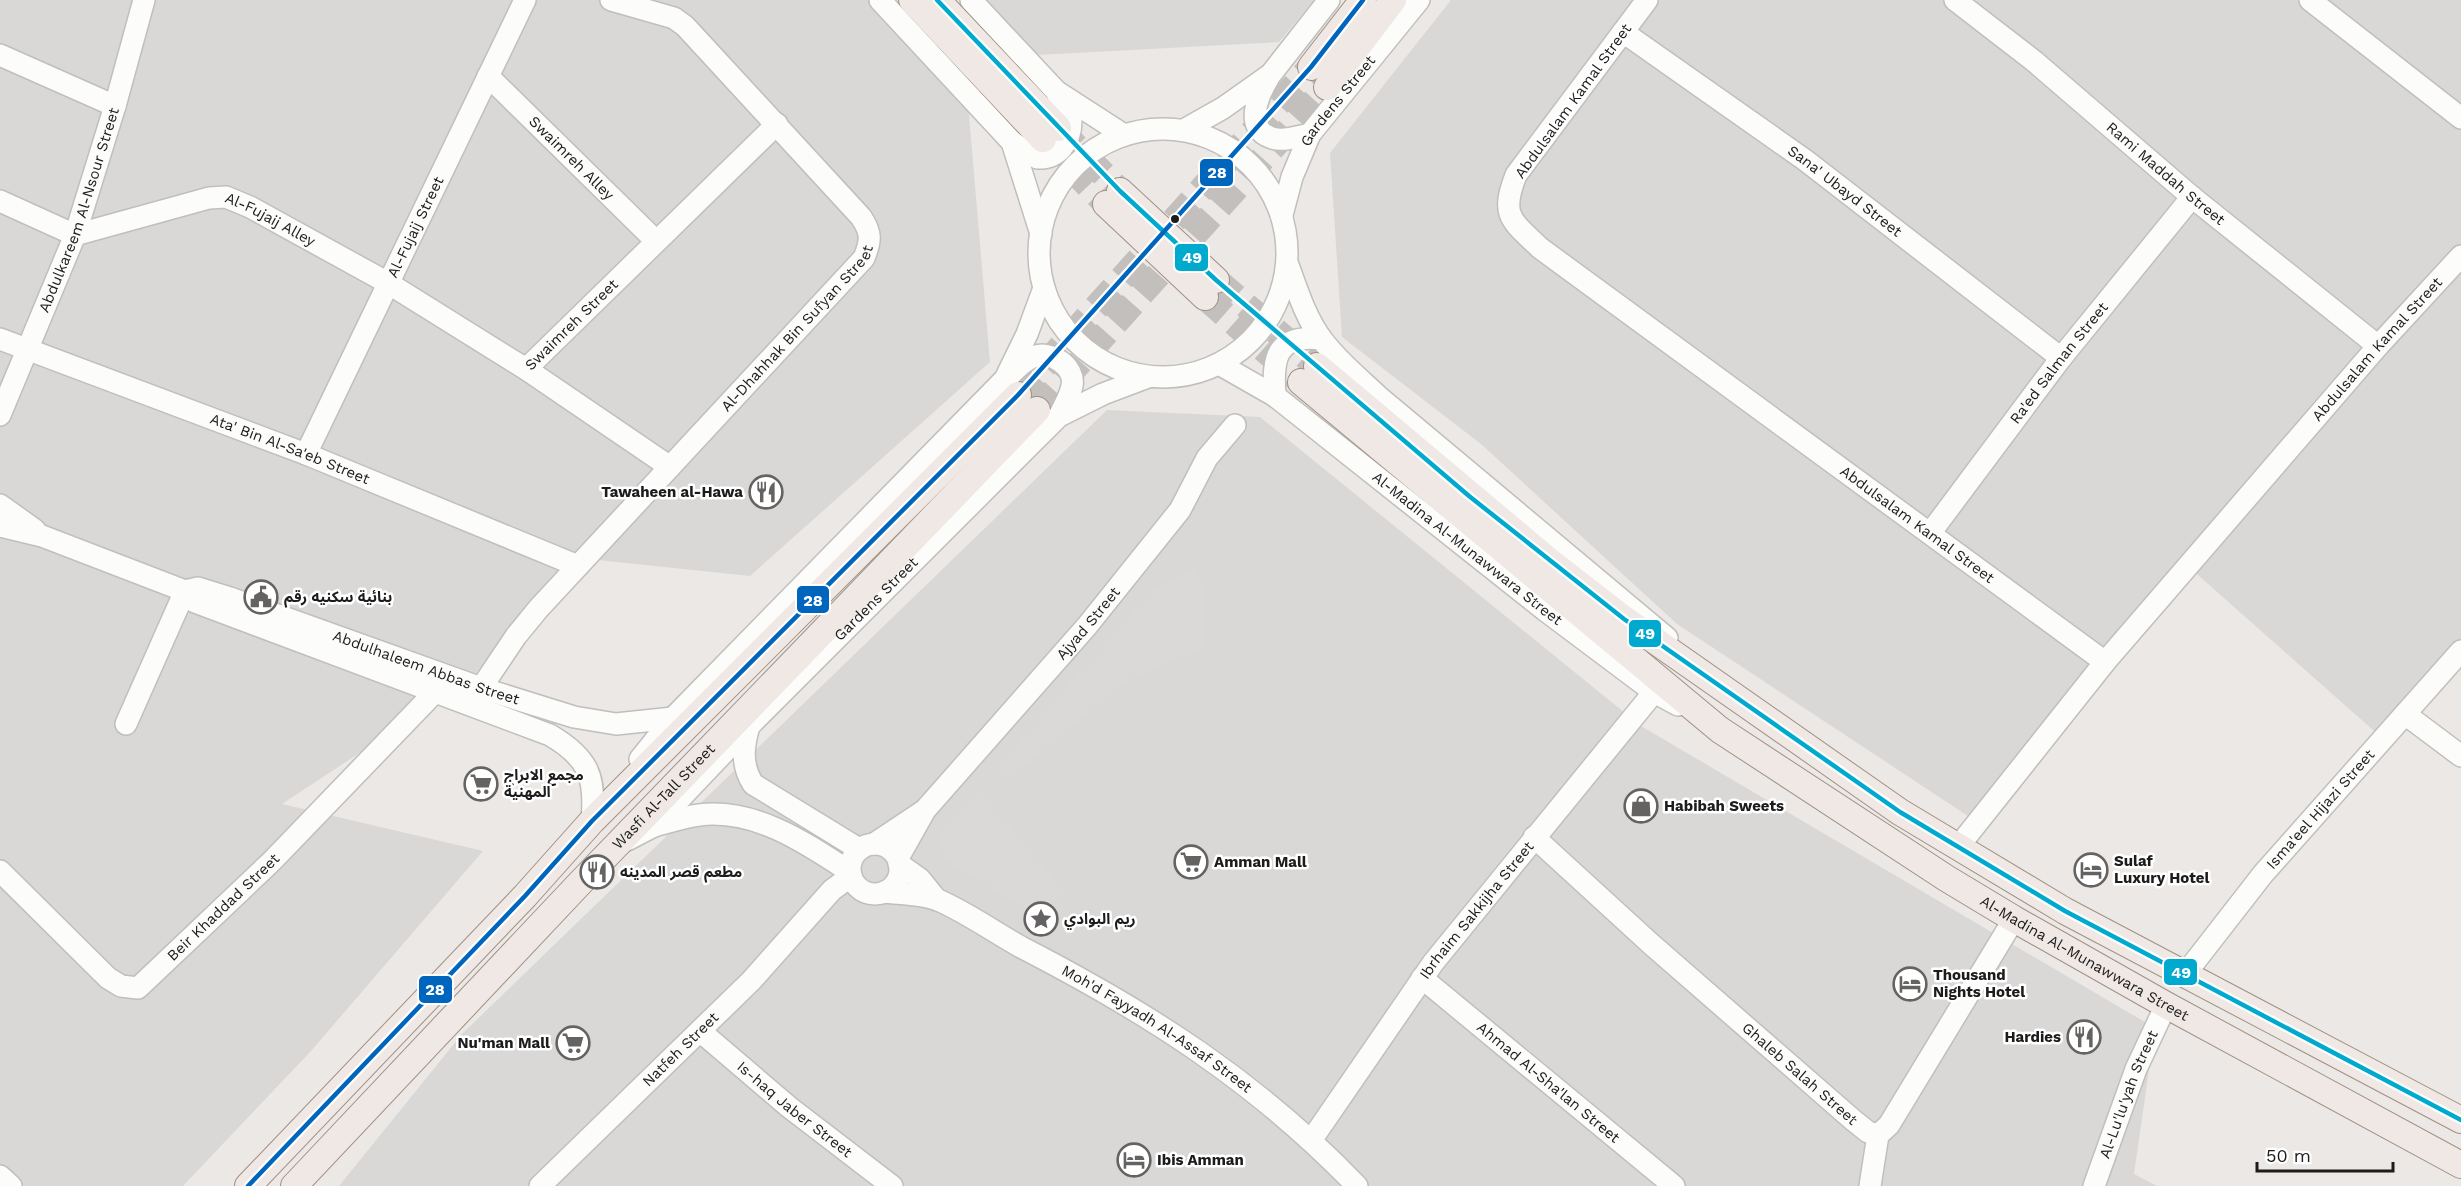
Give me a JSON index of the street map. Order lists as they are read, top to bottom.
{
  "streets": {
    "main road": ["Al-Madina Al-Munawwara Street", "Wasfi Al-Tall Street"],
    "street": [
      "Abdulsalam Kamal Street",
      "Gardens Street",
      "Swaimreh Alley",
      "Rami Maddah Street",
      "Sana' Ubayd Street",
      "Abdulkareem Al-Nsour Street",
      "Al-Fujaij Alley",
      "Al-Fujaij Street",
      "Swaimreh Street",
      "Al-Dhahhak Bin Sufyan Street",
      "Ra'ed Salman Street",
      "Ata' Bin Al-Sa'eb Street",
      "Ajyad Street",
      "Abdulhaleem Abbas Street",
      "Isma'eel Hijazi Street",
      "Beir Khaddad Street",
      "Ibrhaim Sakkijha Street",
      "Moh'd Fayyadh Al-Assaf Street",
      "Natfeh Street",
      "Ghaleb Salah Street",
      "Ahmad Al-Sha'lan Street",
      "Al-Lu'lu'yah Street",
      "Is-haq Jaber Street"
    ]
  },
  "crossings": [
    ["Abdulsalam Kamal Street", "Rami Maddah Street"],
    ["Abdulsalam Kamal Street", "Sana' Ubayd Street"],
    ["Abdulsalam Kamal Street", "Ra'ed Salman Street"],
    ["Gardens Street", "Abdulhaleem Abbas Street"],
    ["Gardens Street", "Wasfi Al-Tall Street"],
    ["Swaimreh Alley", "Al-Fujaij Street"],
    ["Swaimreh Alley", "Swaimreh Street"],
    ["Rami Maddah Street", "Ra'ed Salman Street"],
    ["Sana' Ubayd Street", "Ra'ed Salman Street"],
    ["Abdulkareem Al-Nsour Street", "Al-Fujaij Alley"],
    ["Abdulkareem Al-Nsour Street", "Ata' Bin Al-Sa'eb Street"],
    ["Al-Fujaij Alley", "Al-Fujaij Street"],
    ["Al-Fujaij Alley", "Swaimreh Street"],
    ["Al-Fujaij Street", "Swaimreh Street"],
    ["Al-Fujaij Street", "Ata' Bin Al-Sa'eb Street"],
    ["Swaimreh Street", "Al-Dhahhak Bin Sufyan Street"],
    ["Al-Dhahhak Bin Sufyan Street", "Ata' Bin Al-Sa'eb Street"],
    ["Al-Dhahhak Bin Sufyan Street", "Abdulhaleem Abbas Street"],
    ["Al-Madina Al-Munawwara Street", "Isma'eel Hijazi Street"],
    ["Al-Madina Al-Munawwara Street", "Ibrhaim Sakkijha Street"],
    ["Al-Madina Al-Munawwara Street", "Al-Lu'lu'yah Street"],
    ["Ajyad Street", "Moh'd Fayyadh Al-Assaf Street"],
    ["Ajyad Street", "Natfeh Street"],
    ["Abdulhaleem Abbas Street", "Beir Khaddad Street"],
    ["Ibrhaim Sakkijha Street", "Moh'd Fayyadh Al-Assaf Street"],
    ["Ibrhaim Sakkijha Street", "Ghaleb Salah Street"],
    ["Ibrhaim Sakkijha Street", "Ahmad Al-Sha'lan Street"],
    ["Moh'd Fayyadh Al-Assaf Street", "Natfeh Street"],
    ["Natfeh Street", "Is-haq Jaber Street"]
  ],
  "places": {
    "restaurant": ["Tawaheen al-Hawa", "مطعم قصر المدينه", "Hardies"],
    "public building": ["بنائية سكنيه رقم"],
    "supermarket": ["مجمع الابراج المهنية", "Amman Mall", "Nu'man Mall"],
    "shop": ["Habibah Sweets"],
    "hotel": ["Sulaf Luxury Hotel", "Thousand Nights Hotel", "Ibis Amman"],
    "place": ["ريم البوادي"]
  },
  "lines": ["transit line 49", "transit line 28"],
  "scale_bar": "50 m"
}
